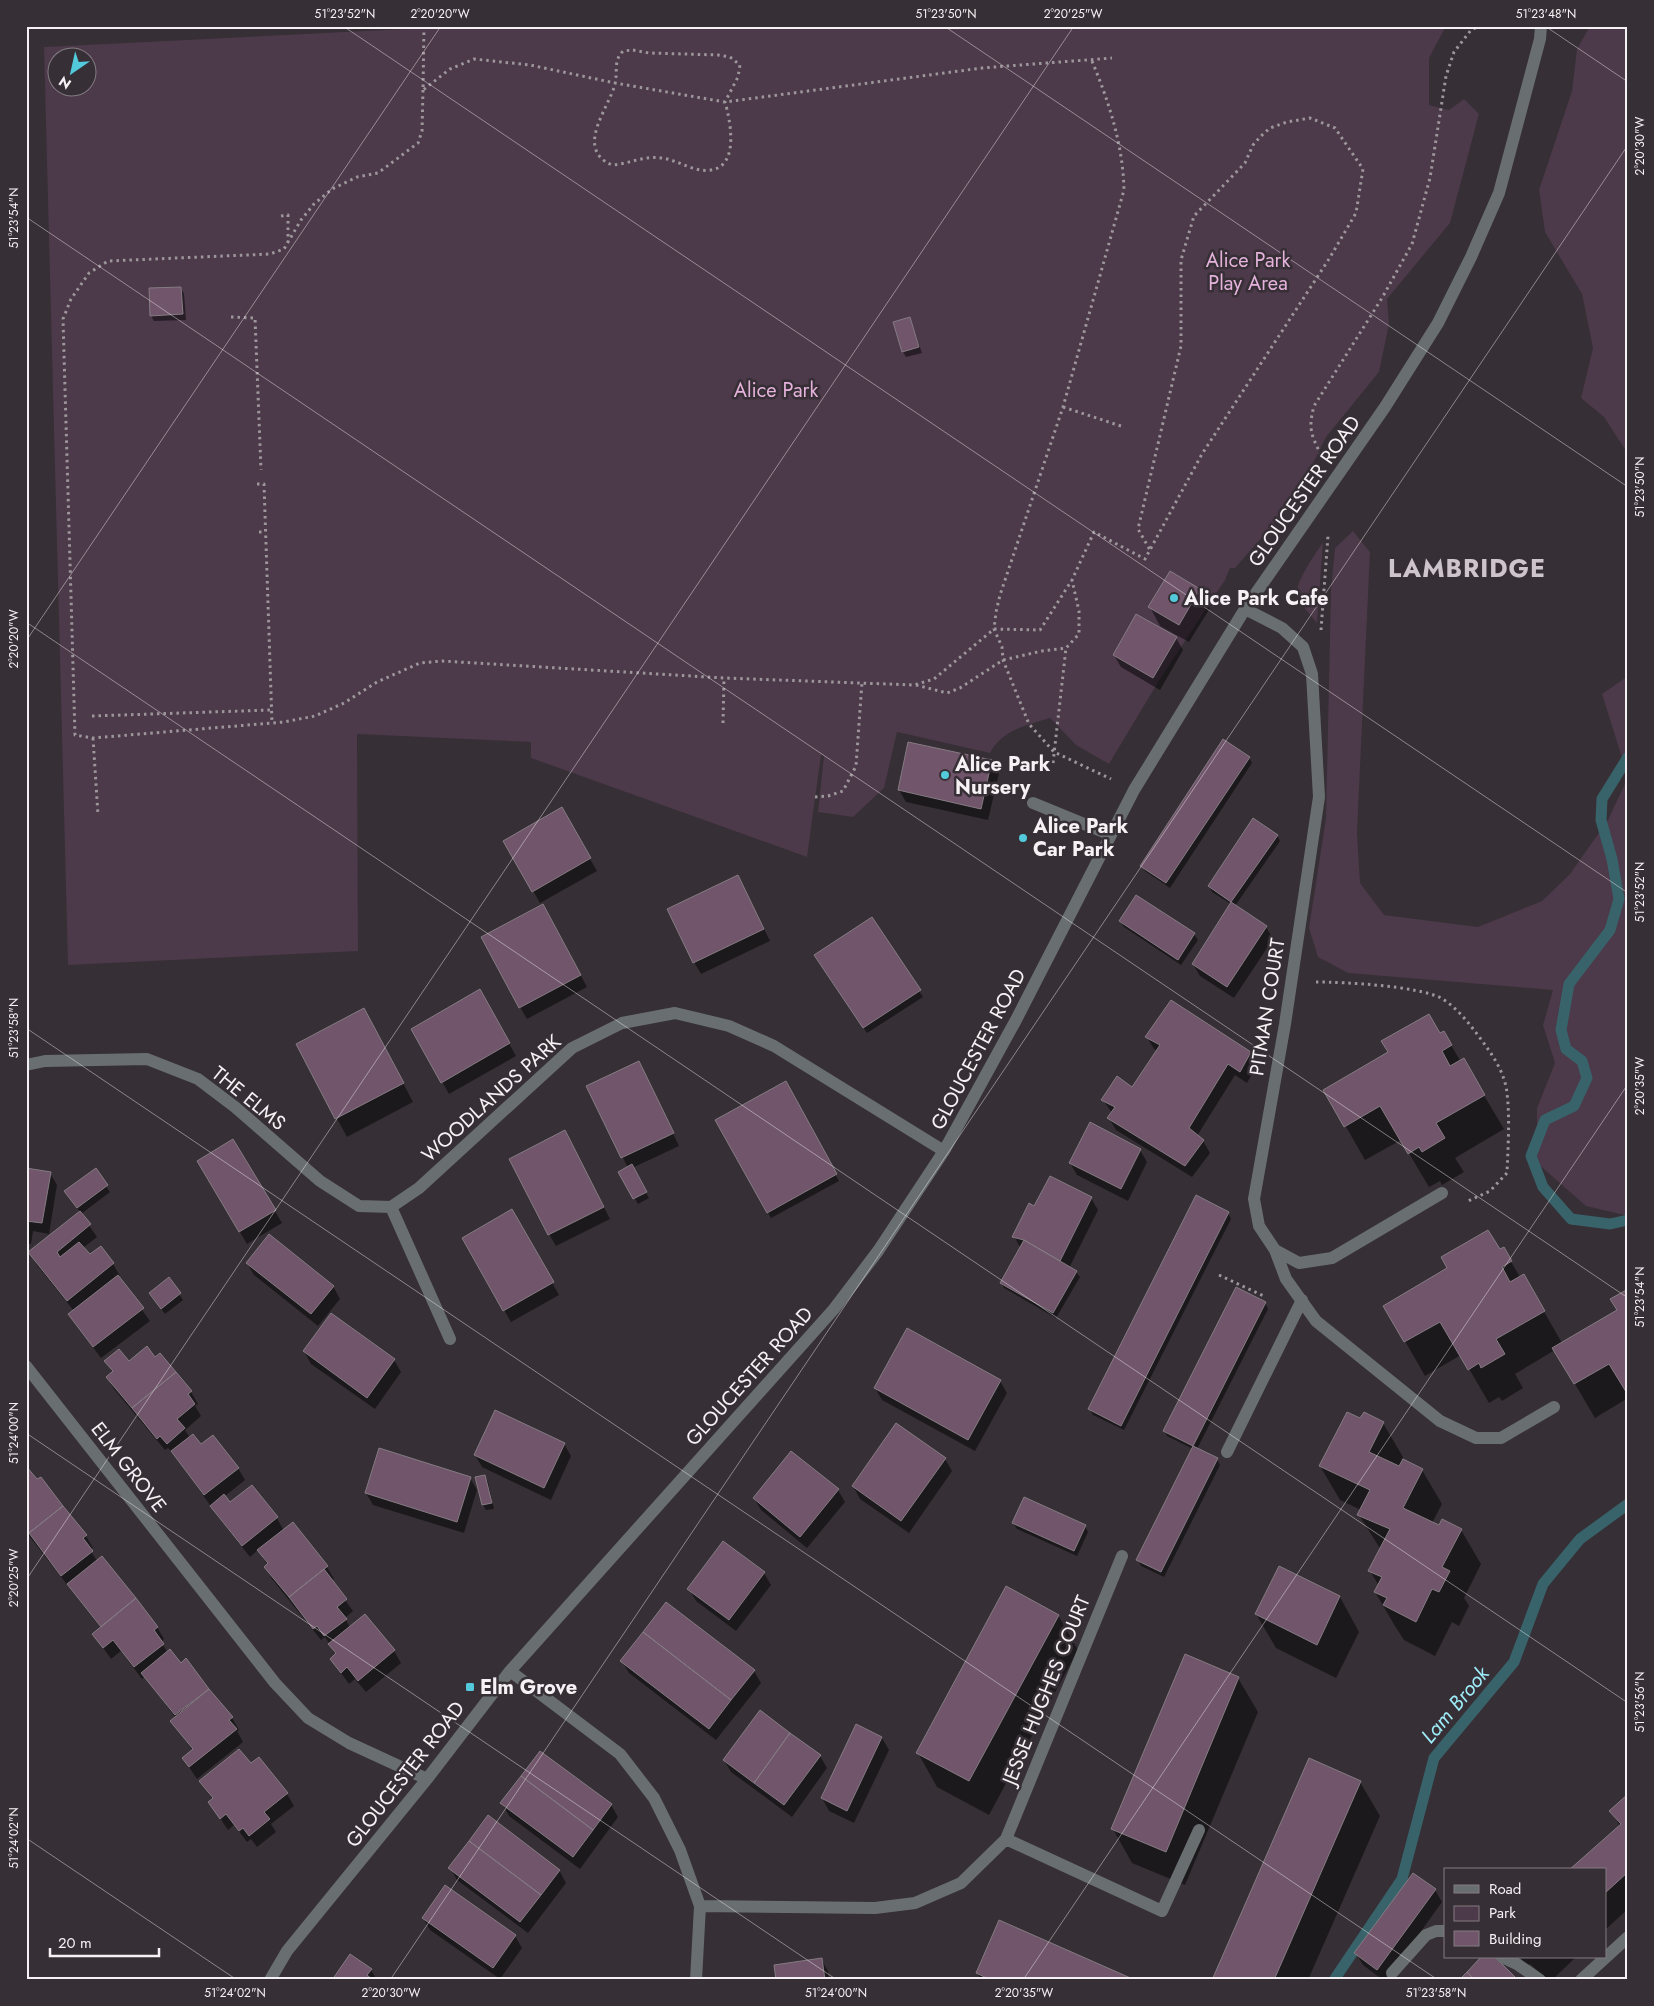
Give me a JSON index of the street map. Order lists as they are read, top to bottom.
{
  "streets": {
    "street": [
      "GLOUCESTER ROAD",
      "PITMAN COURT",
      "THE ELMS",
      "WOODLANDS PARK",
      "ELM GROVE",
      "JESSE HUGHES COURT"
    ]
  },
  "crossings": [
    ["GLOUCESTER ROAD", "PITMAN COURT"],
    ["GLOUCESTER ROAD", "WOODLANDS PARK"],
    ["GLOUCESTER ROAD", "ELM GROVE"],
    ["THE ELMS", "WOODLANDS PARK"]
  ],
  "districts": ["LAMBRIDGE"],
  "water": ["Lam Brook"],
  "parks": ["Alice Park Play Area", "Alice Park"],
  "places": {
    "other": ["Alice Park Cafe", "Alice Park Nursery", "Alice Park Car Park"],
    "transit": ["Elm Grove"]
  },
  "legend": ["Road", "Park", "Building"],
  "scale_bar": "20 m",
  "north": "bottom left",
  "coordinates": [
    "51°23'52\"N",
    "2°20'20\"W",
    "51°23'50\"N",
    "2°20'25\"W",
    "51°23'48\"N",
    "2°20'30\"W",
    "51°23'54\"N",
    "51°23'58\"N",
    "2°20'35\"W",
    "51°24'00\"N",
    "51°23'56\"N",
    "51°24'02\"N"
  ]
}
